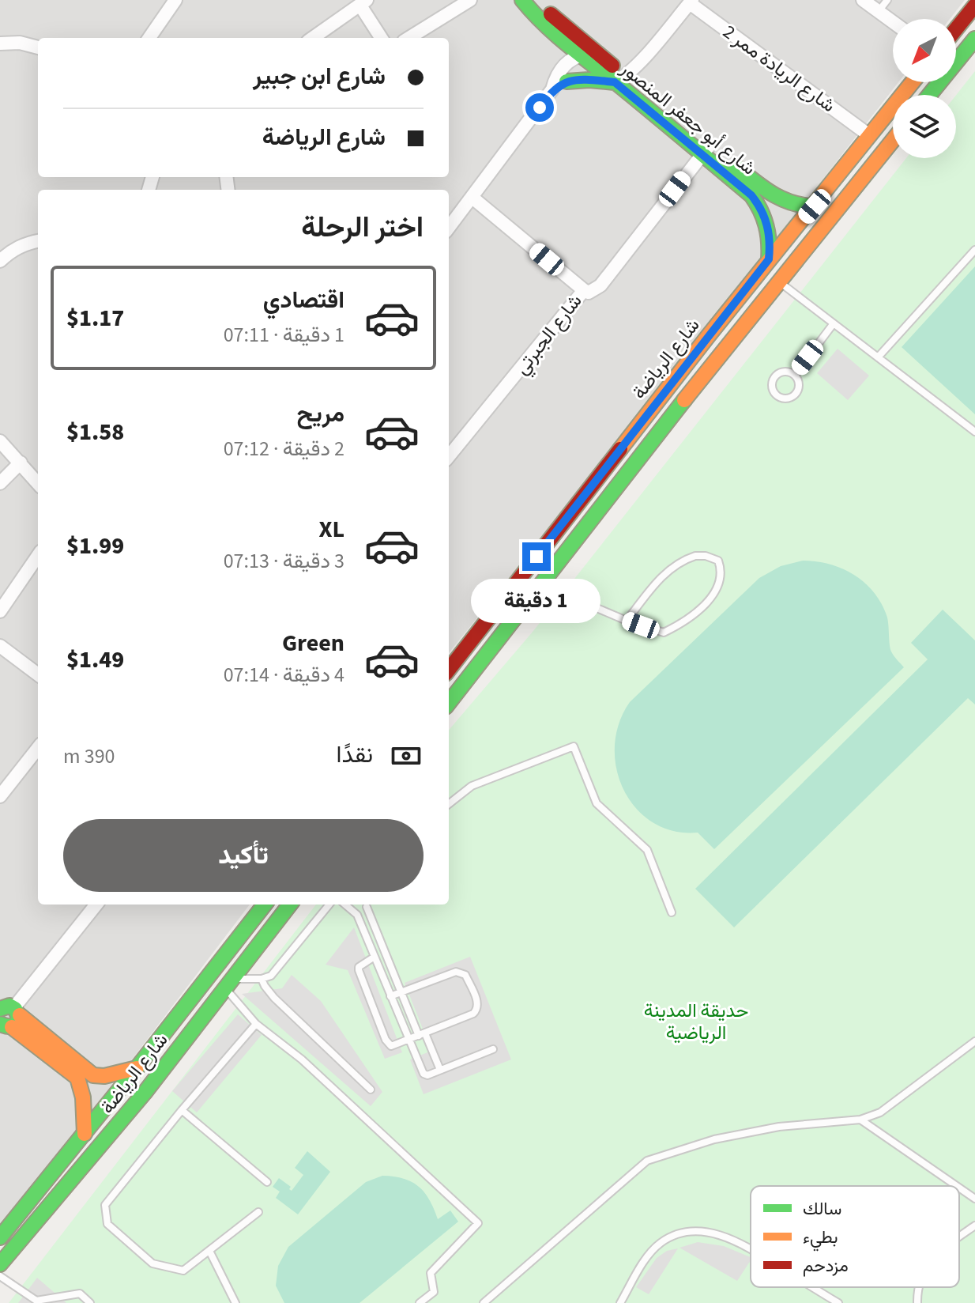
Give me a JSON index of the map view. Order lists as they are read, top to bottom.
{
  "streets": {
    "main road": ["شارع أبو جعفر المنصور", "شارع الرياضة"],
    "street": ["شارع الريادة ممر 2", "شارع الجبرتي"]
  },
  "crossings": [
    ["شارع الريادة ممر 2", "شارع الرياضة"],
    ["شارع أبو جعفر المنصور", "شارع الرياضة"]
  ],
  "parks": ["حديقة المدينة الرياضية"],
  "legend": ["سالك", "بطيء", "مزدحم"],
  "north": "bottom left",
  "page": {
    "banner": ["شارع ابن جبير", "شارع الرياضة"],
    "heading": "اختر الرحلة",
    "list": [
      {
        "name": "اقتصادي",
        "note": "1 دقيقة · 07:11",
        "value": "$1.17"
      },
      {
        "name": "مريح",
        "note": "2 دقيقة · 07:12",
        "value": "$1.58"
      },
      {
        "name": "XL",
        "note": "3 دقيقة · 07:13",
        "value": "$1.99"
      },
      {
        "name": "Green",
        "note": "4 دقيقة · 07:14",
        "value": "$1.49"
      }
    ],
    "bubble": "1 دقيقة",
    "pay": ["نقدًا", "390 m"],
    "buttons": "تأكيد"
  }
}
